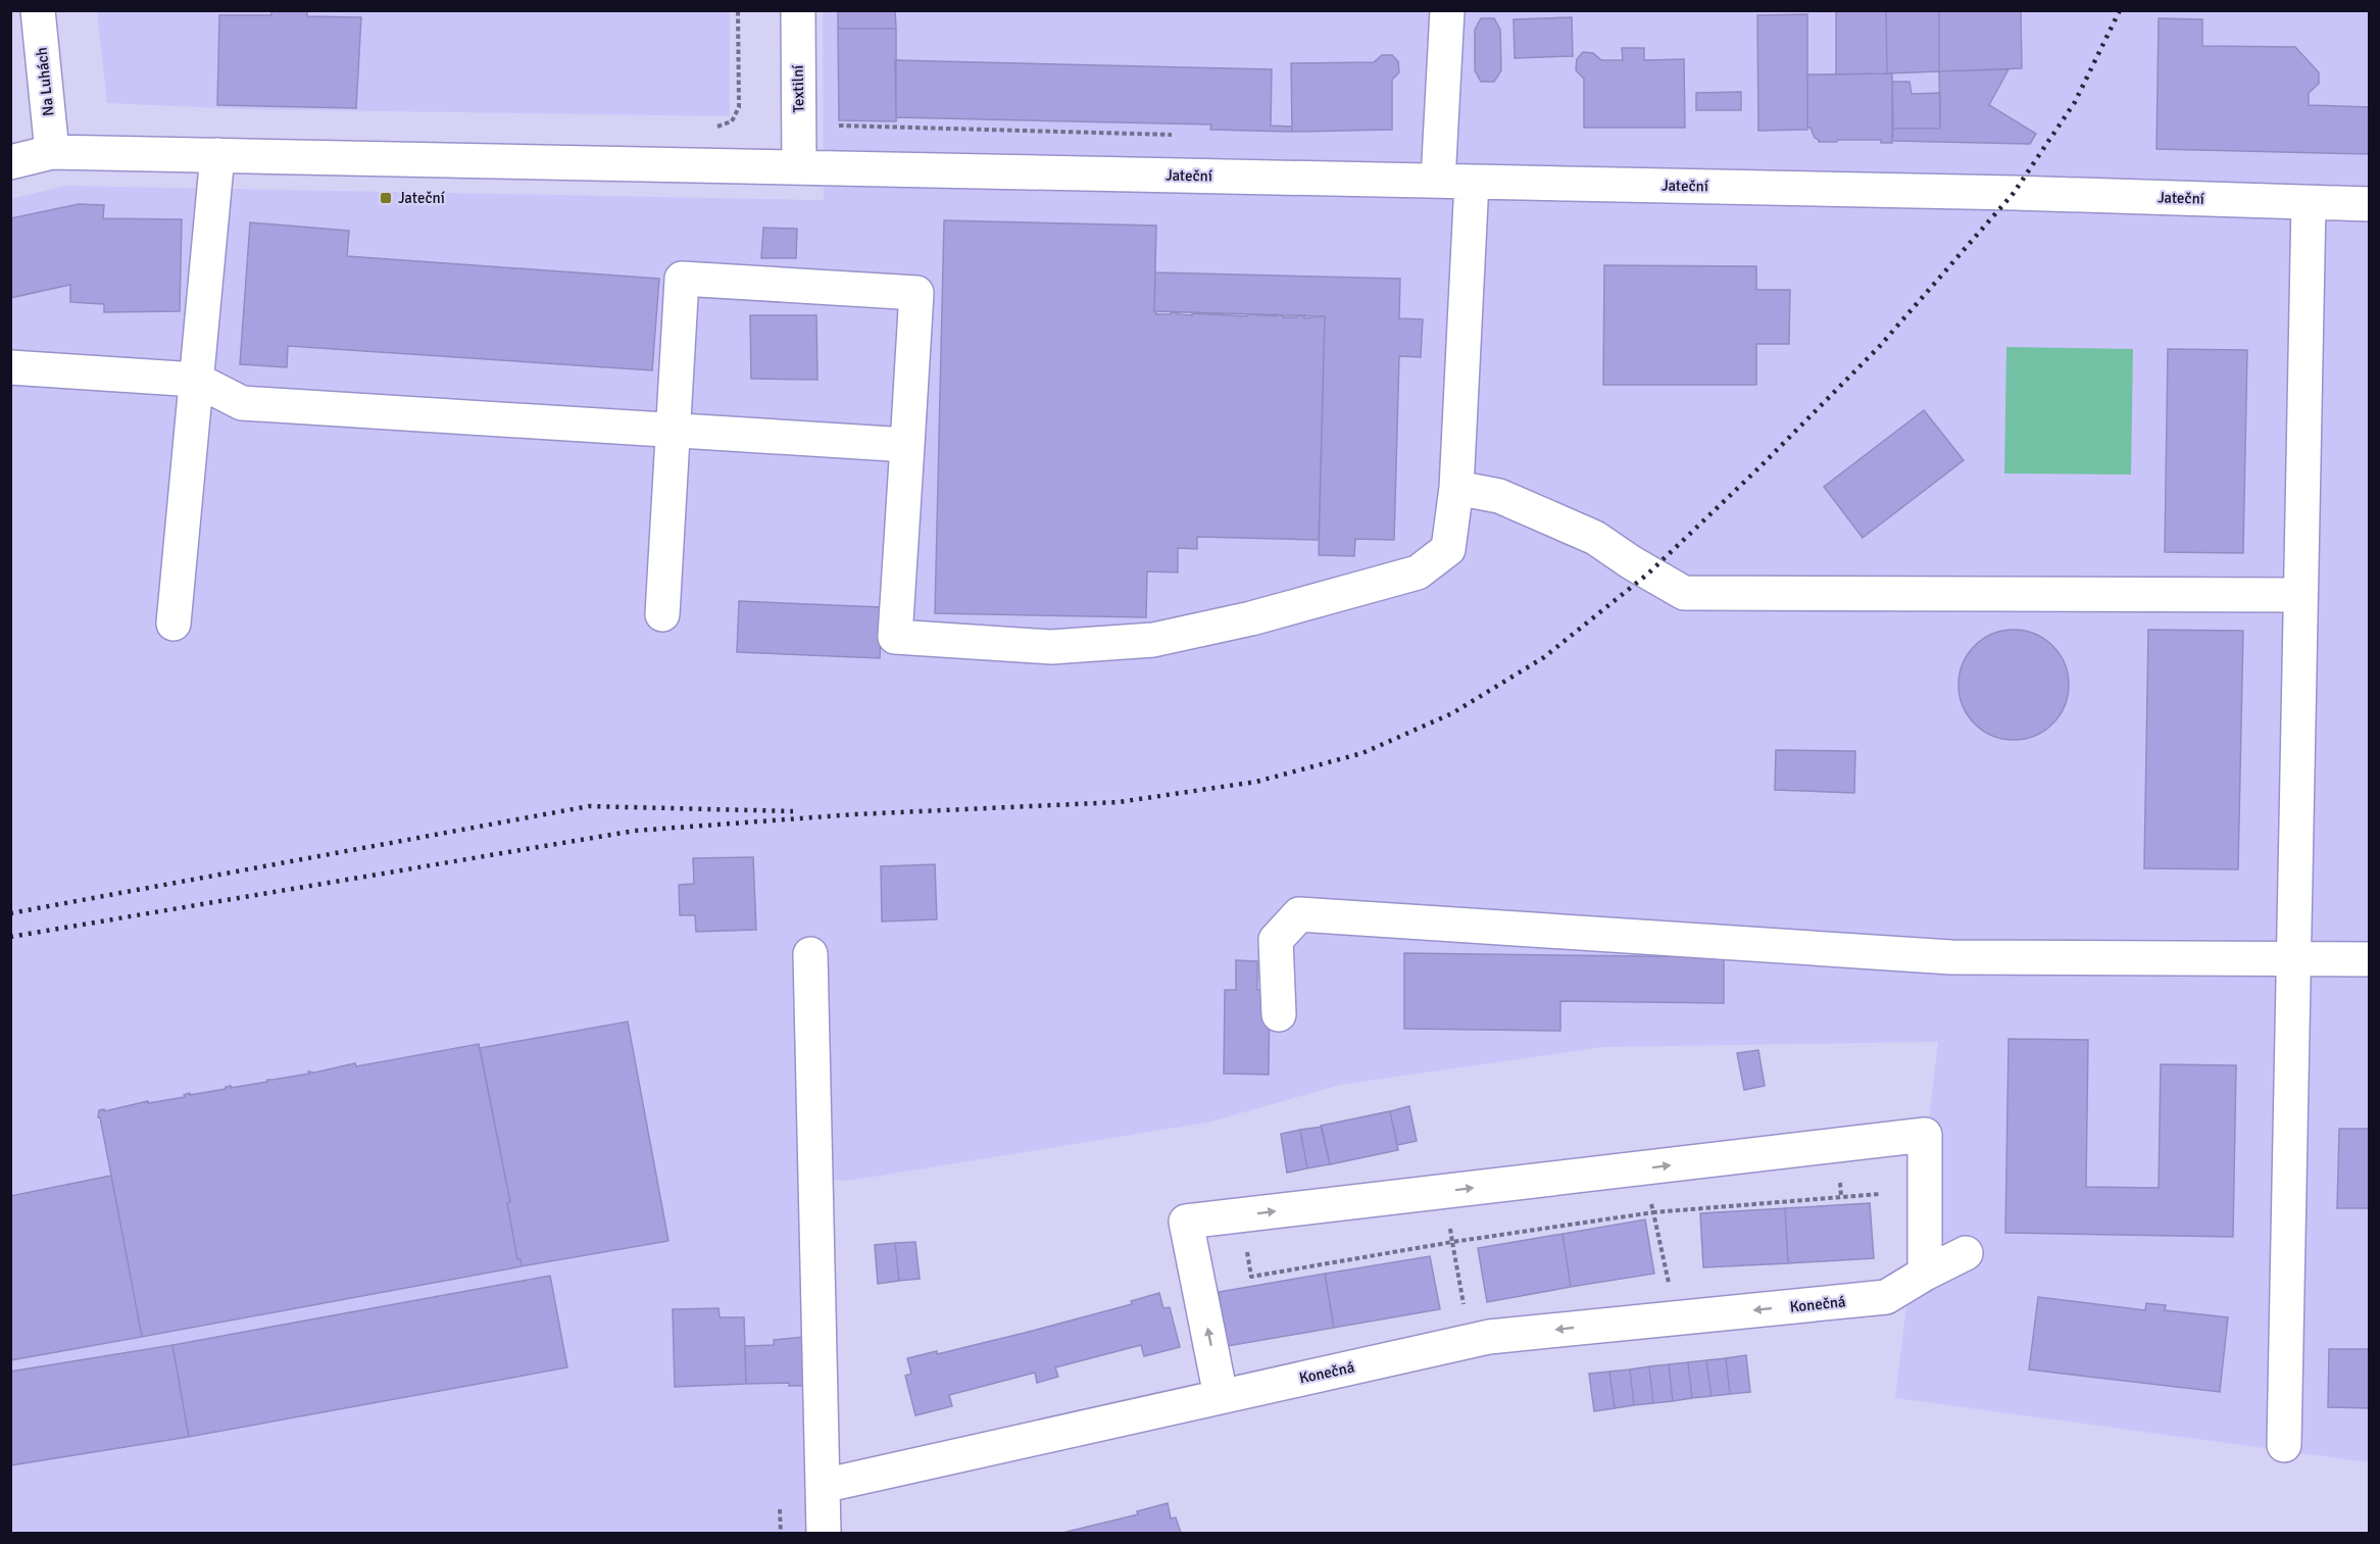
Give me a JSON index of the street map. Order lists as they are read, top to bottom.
{
  "streets": {
    "street": [
      "Na Luhách",
      "Textilní",
      "Jateční",
      "Konečná"
    ]
  },
  "crossings": [
    ["Na Luhách", "Jateční"],
    ["Textilní", "Jateční"]
  ],
  "one_way": ["Konečná"],
  "places": {
    "transit": ["Jateční"]
  }
}
